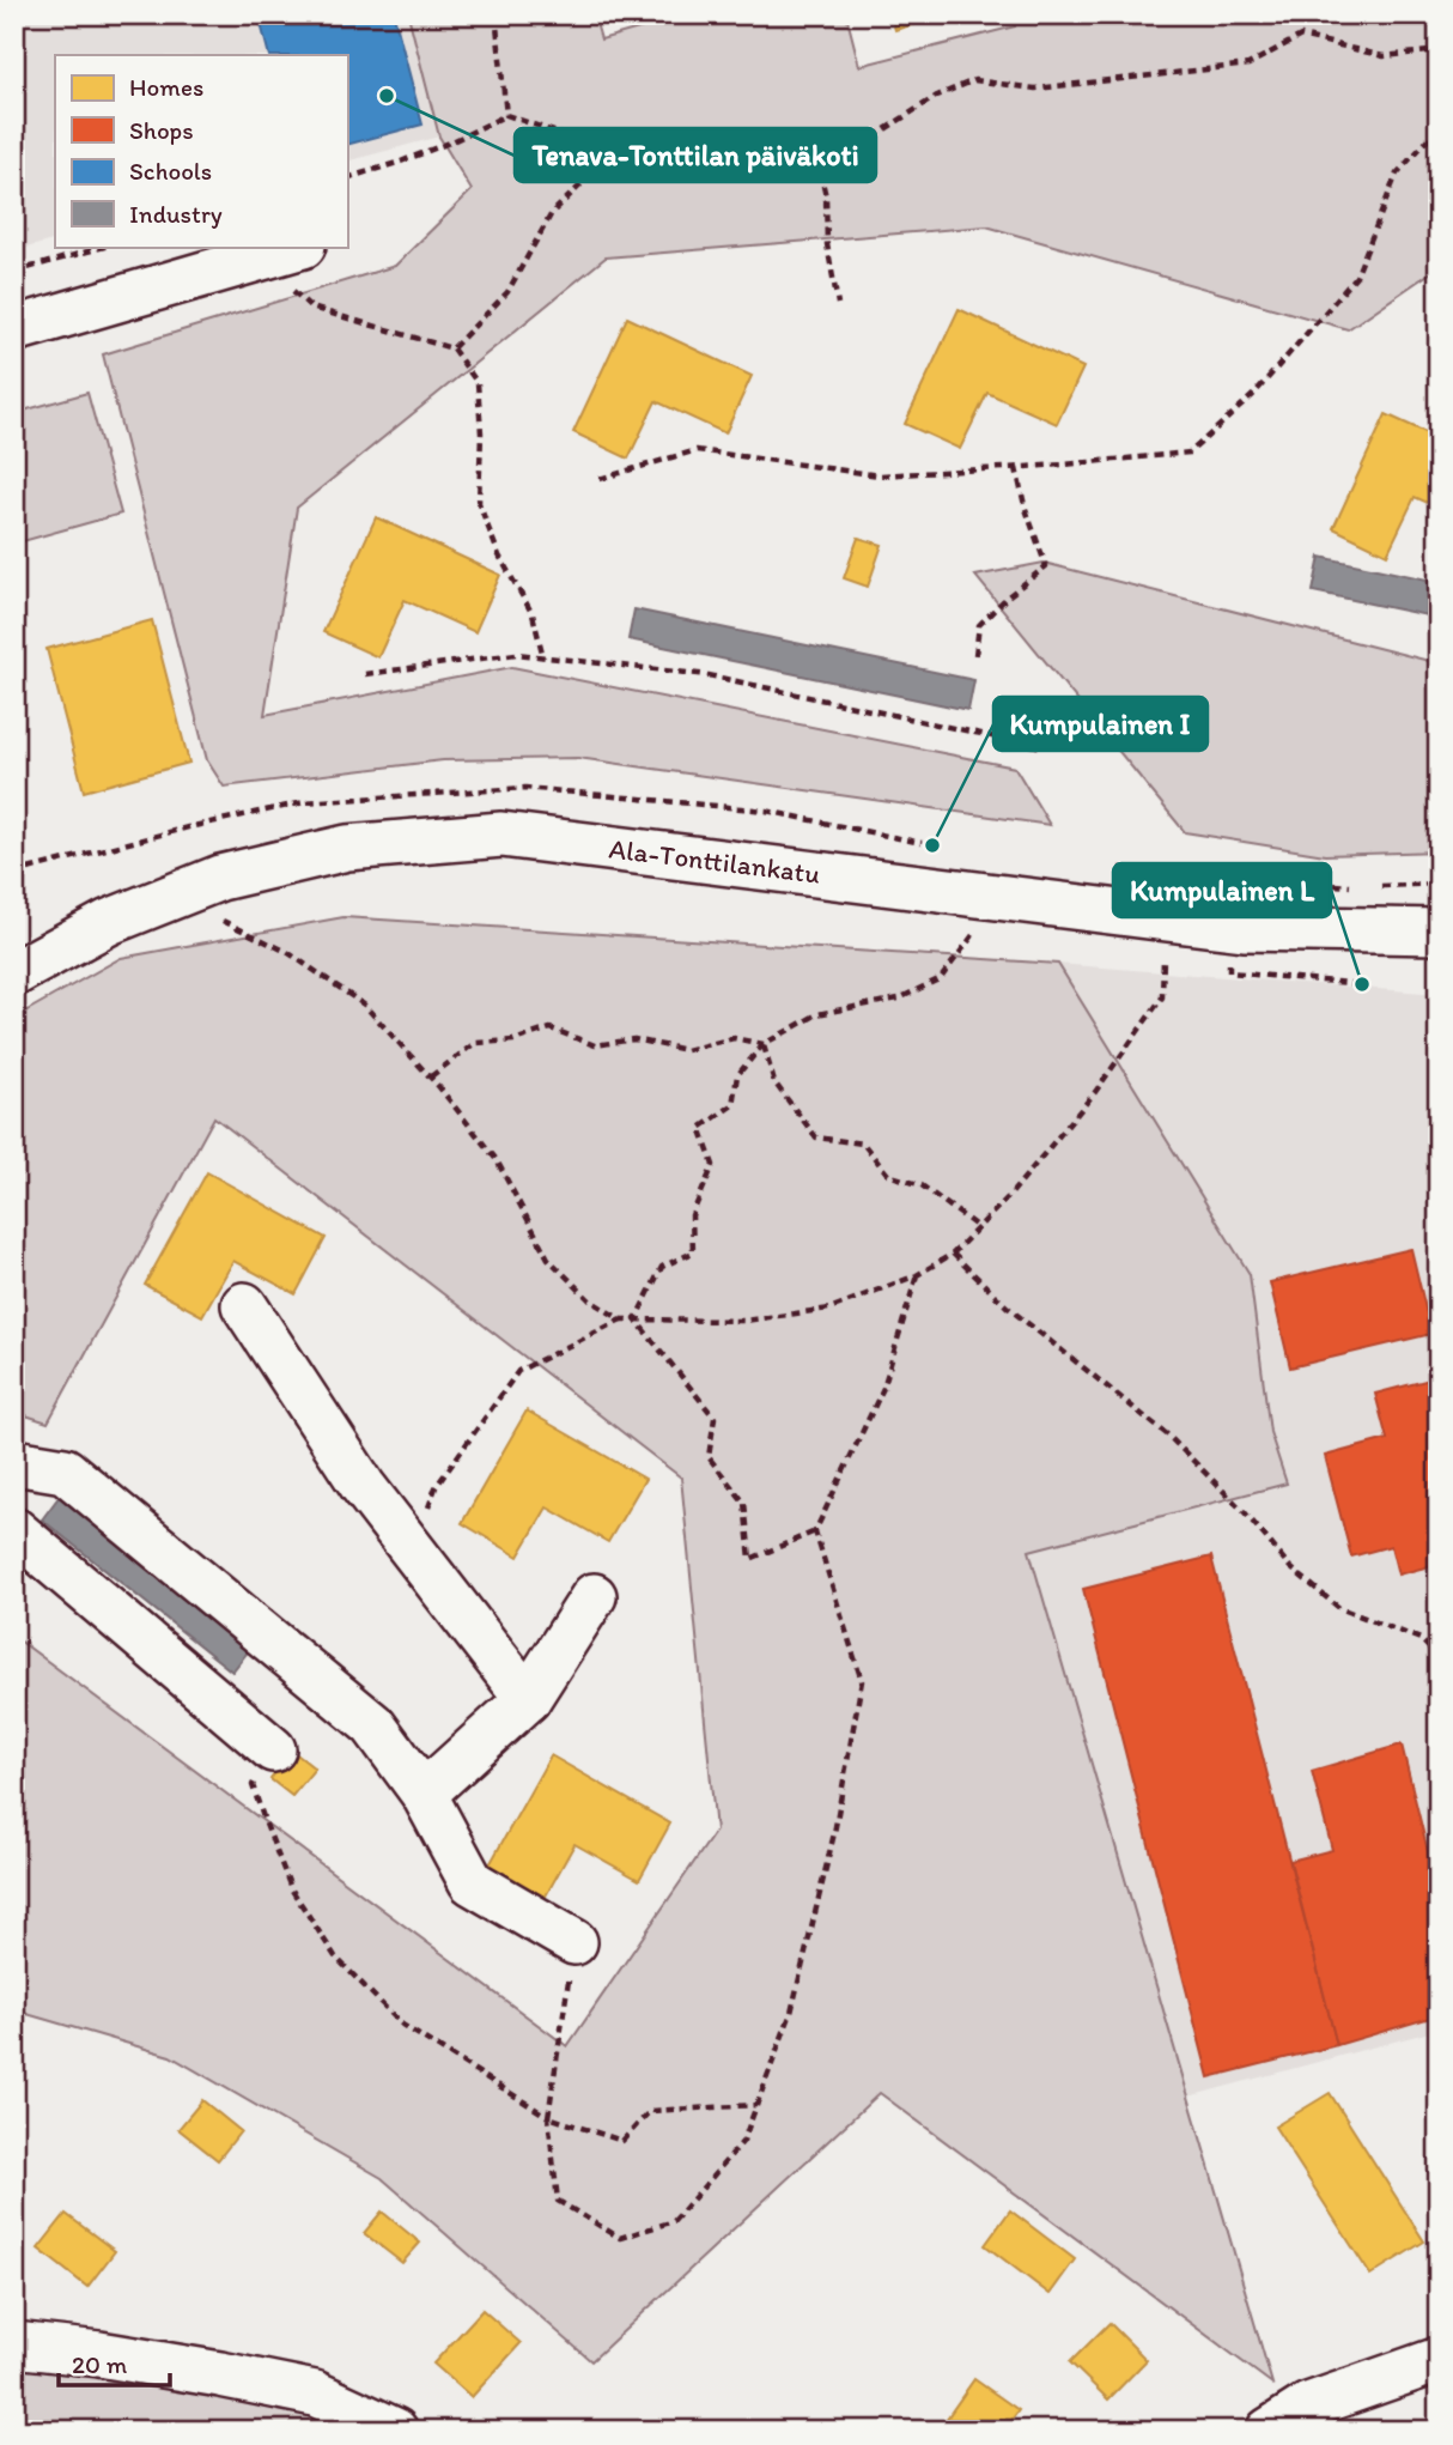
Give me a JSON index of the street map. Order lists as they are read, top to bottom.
{
  "streets": {
    "street": ["Ala-Tonttilankatu"]
  },
  "places": ["Tenava-Tonttilan päiväkoti", "Kumpulainen I", "Kumpulainen L"],
  "legend": [
    "Homes",
    "Shops",
    "Schools",
    "Industry"
  ],
  "scale_bar": "20 m"
}
